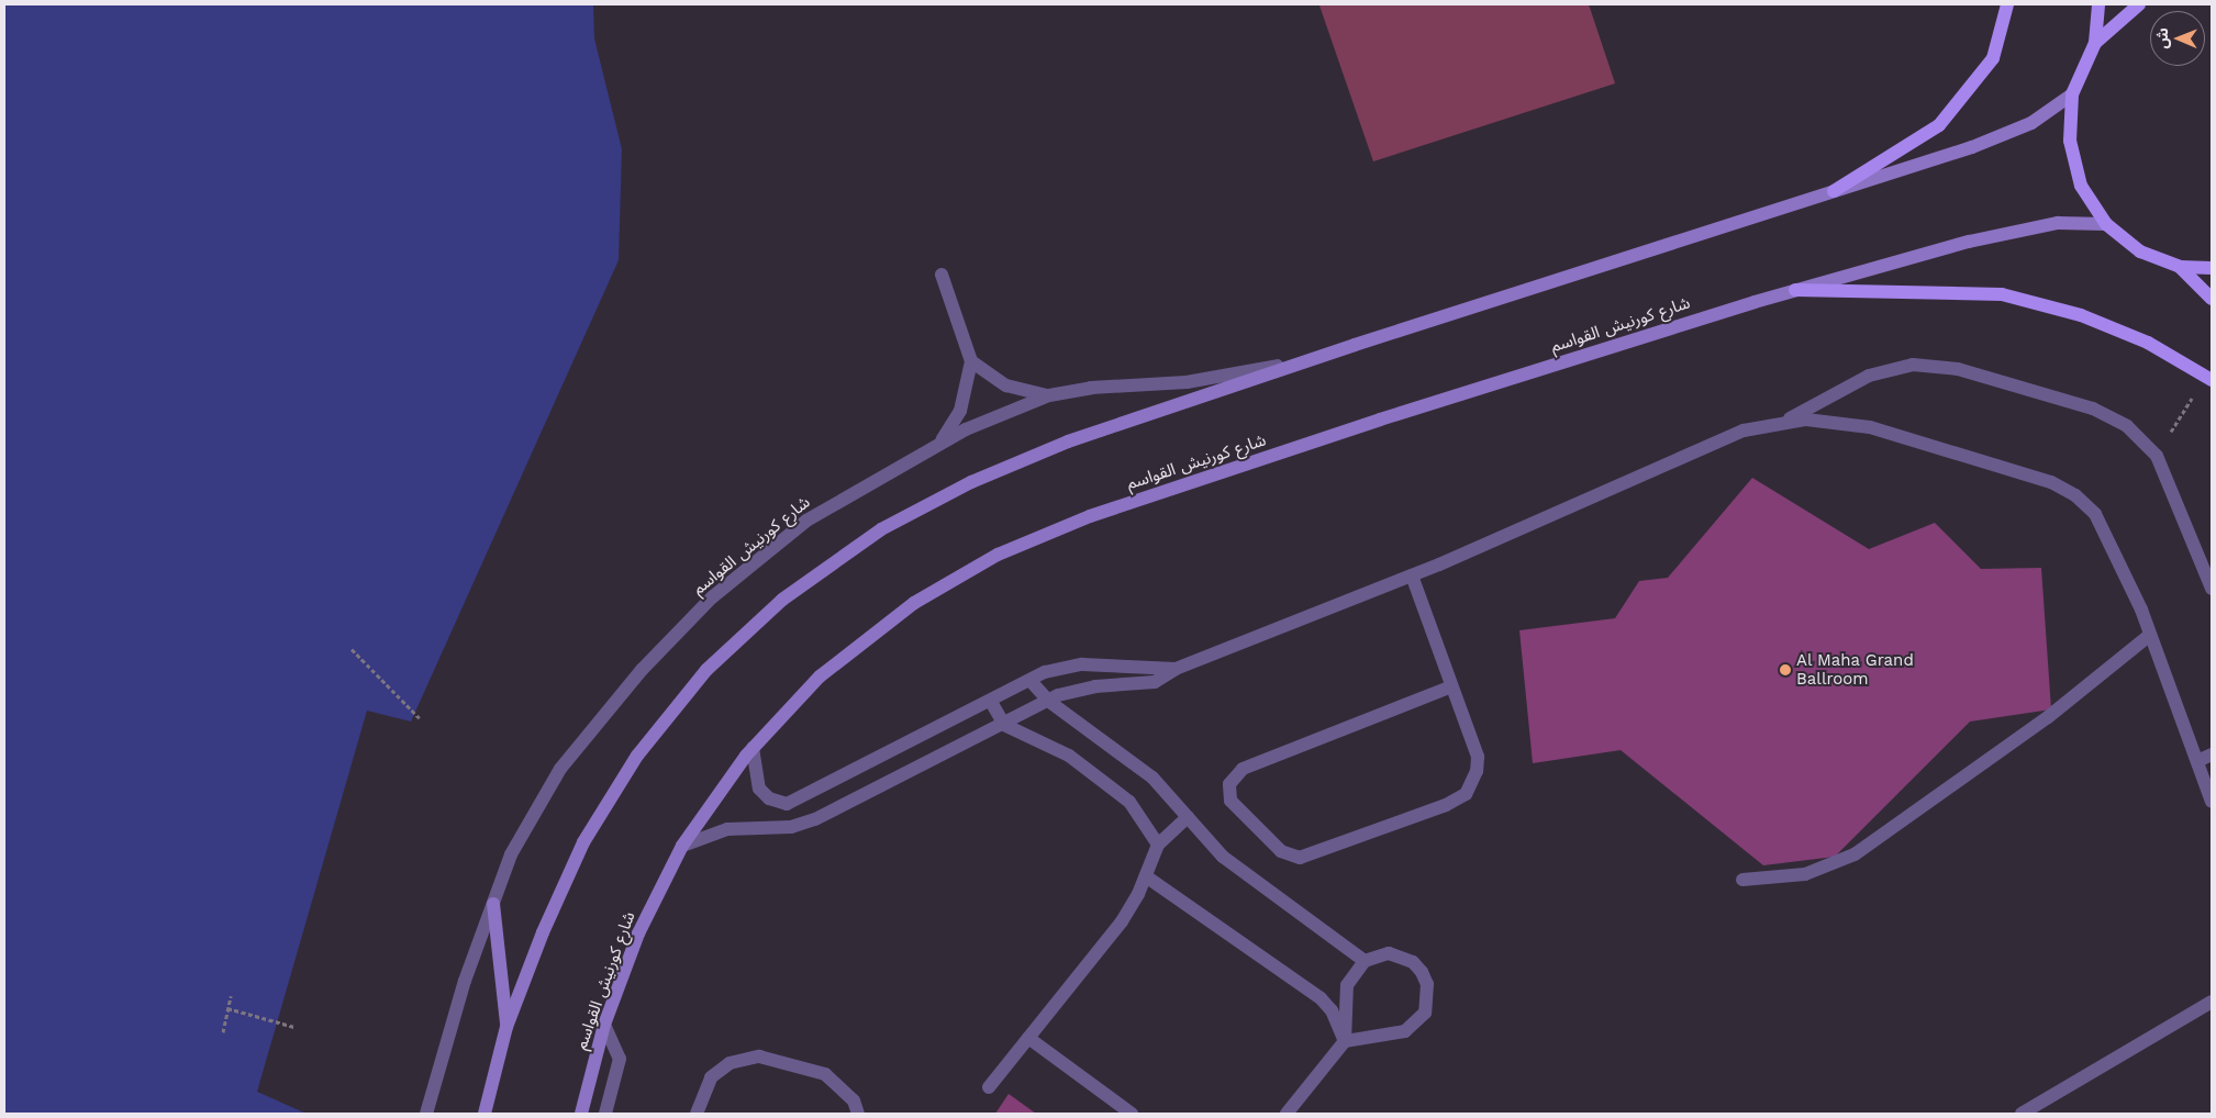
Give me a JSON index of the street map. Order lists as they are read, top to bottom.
{
  "streets": {
    "main road": ["شارع كورنيش القواسم"]
  },
  "places": ["Al Maha Grand Ballroom"],
  "north": "left"
}
